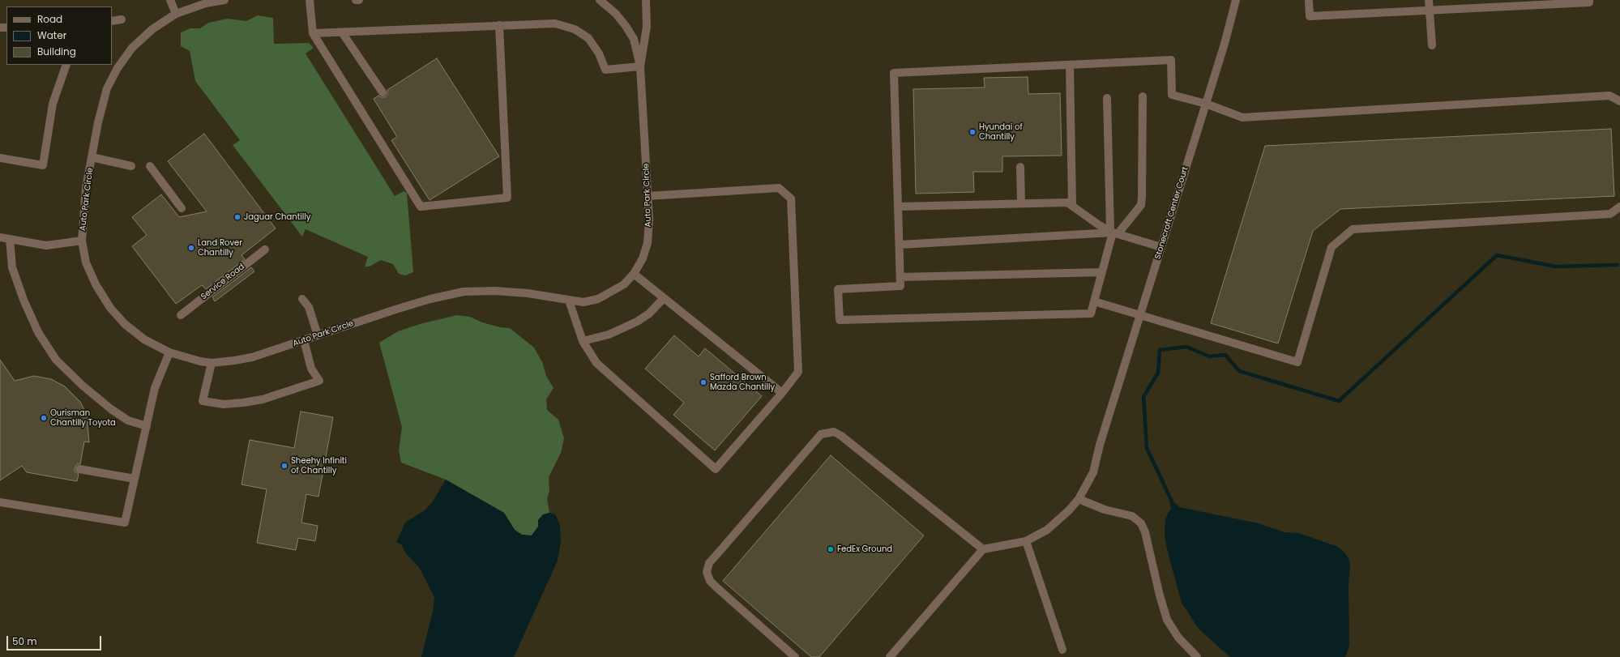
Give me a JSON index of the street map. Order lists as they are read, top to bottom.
{
  "streets": {
    "street": ["Auto Park Circle", "Stonecroft Center Court", "Service Road"]
  },
  "places": [
    "Hyundai of Chantilly",
    "Jaguar Chantilly",
    "Land Rover Chantilly",
    "Safford Brown Mazda Chantilly",
    "Ourisman Chantilly Toyota",
    "Sheehy Infiniti of Chantilly",
    "FedEx Ground"
  ],
  "legend": ["Road", "Water", "Building"],
  "scale_bar": "50 m"
}
